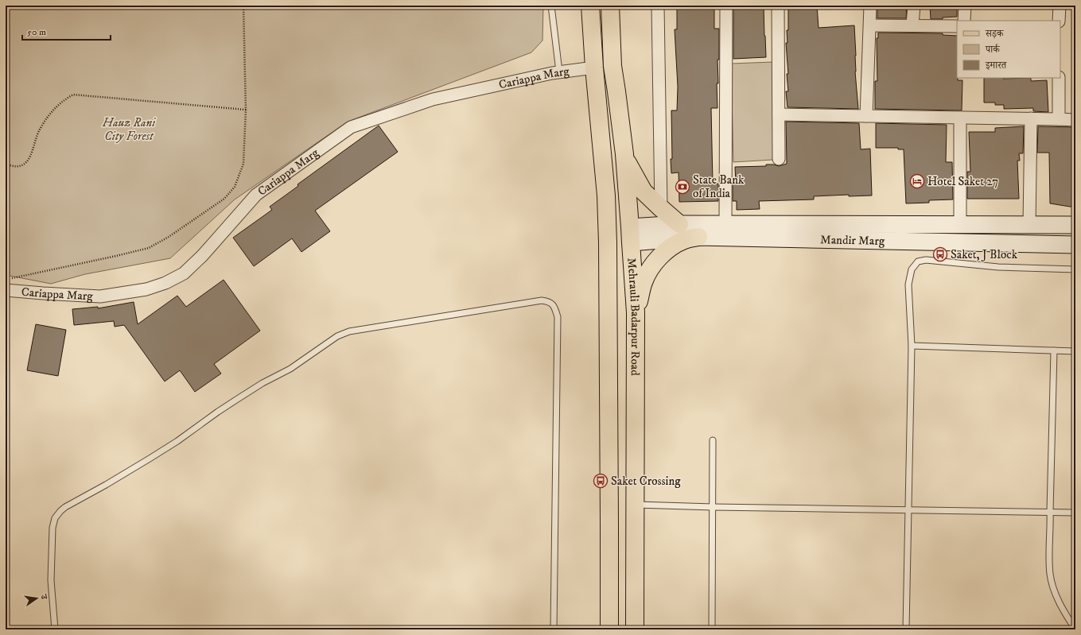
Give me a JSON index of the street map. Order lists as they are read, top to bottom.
{
  "streets": {
    "main road": ["Mandir Marg", "Mehrauli Badarpur Road"],
    "street": ["Cariappa Marg"]
  },
  "crossings": [
    ["Cariappa Marg", "Mehrauli Badarpur Road"],
    ["Mandir Marg", "Mehrauli Badarpur Road"]
  ],
  "parks": ["Hauz Rani City Forest"],
  "places": {
    "hotel": ["Hotel Saket 27"],
    "bank": ["State Bank of India"],
    "bus stop": ["Saket, J Block", "Saket Crossing"]
  },
  "legend": ["सड़क", "पार्क", "इमारत"],
  "scale_bar": "50 m",
  "north": "right"
}
